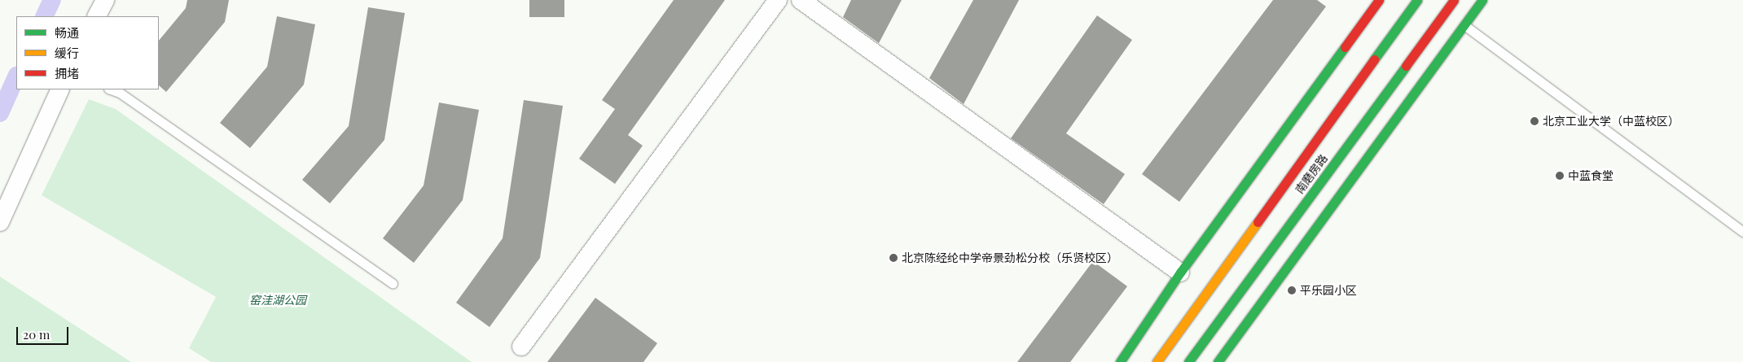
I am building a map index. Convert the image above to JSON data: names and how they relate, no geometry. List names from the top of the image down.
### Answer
{
  "streets": {
    "street": ["南磨房路"]
  },
  "parks": ["窑洼湖公园"],
  "places": [
    "北京工业大学（中蓝校区）",
    "中蓝食堂",
    "北京陈经纶中学帝景劲松分校（乐贤校区）",
    "平乐园小区"
  ],
  "legend": ["畅通", "缓行", "拥堵"],
  "scale_bar": "20 m"
}
